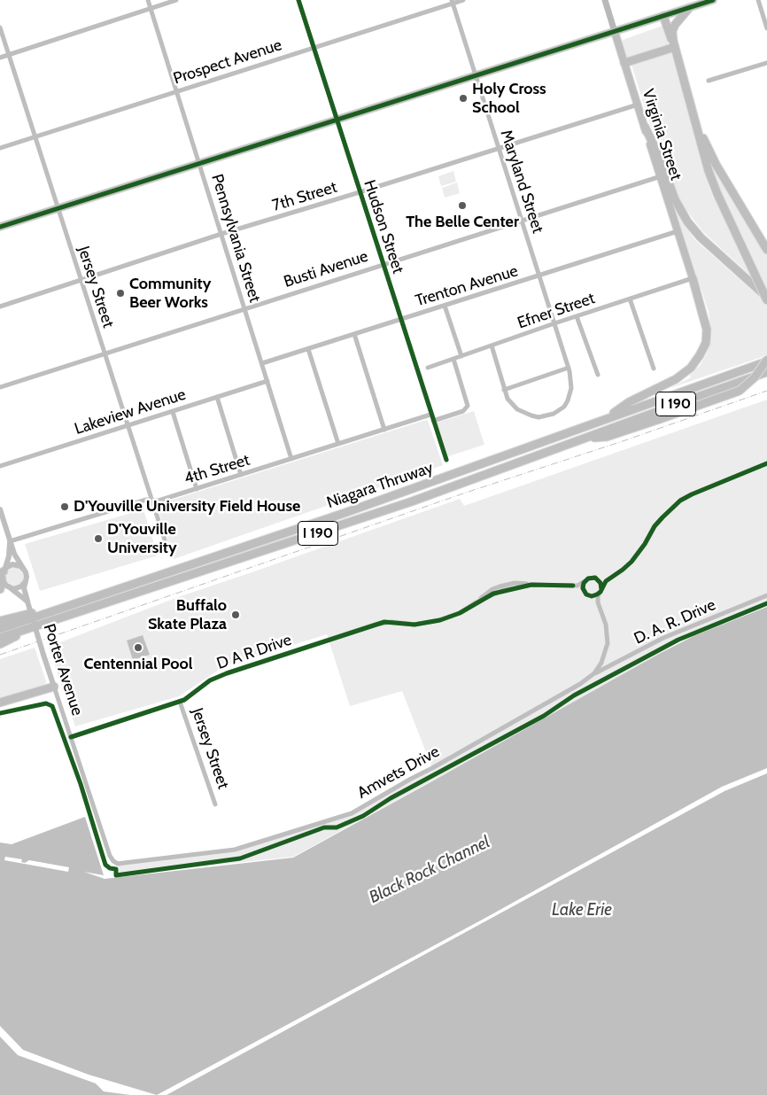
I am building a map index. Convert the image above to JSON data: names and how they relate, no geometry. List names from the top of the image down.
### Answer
{
  "streets": {
    "highway": ["I 190", "Niagara Thruway"],
    "main road": ["Virginia Street"],
    "street": [
      "Prospect Avenue",
      "Maryland Street",
      "7th Street",
      "Hudson Street",
      "Pennsylvania Street",
      "Busti Avenue",
      "Trenton Avenue",
      "Jersey Street",
      "Efner Street",
      "Lakeview Avenue",
      "4th Street",
      "D. A. R. Drive",
      "D A R Drive",
      "Porter Avenue",
      "Amvets Drive"
    ]
  },
  "crossings": [
    ["Prospect Avenue", "Maryland Street"],
    ["Prospect Avenue", "Hudson Street"],
    ["Prospect Avenue", "Pennsylvania Street"],
    ["Prospect Avenue", "Jersey Street"],
    ["Virginia Street", "7th Street"],
    ["Virginia Street", "Busti Avenue"],
    ["Virginia Street", "Trenton Avenue"],
    ["Virginia Street", "Efner Street"],
    ["Maryland Street", "7th Street"],
    ["Maryland Street", "Busti Avenue"],
    ["Maryland Street", "Trenton Avenue"],
    ["Maryland Street", "Efner Street"],
    ["7th Street", "Hudson Street"],
    ["7th Street", "Pennsylvania Street"],
    ["7th Street", "Jersey Street"],
    ["Hudson Street", "Busti Avenue"],
    ["Hudson Street", "Trenton Avenue"],
    ["Hudson Street", "4th Street"],
    ["Pennsylvania Street", "Busti Avenue"],
    ["Pennsylvania Street", "Trenton Avenue"],
    ["Pennsylvania Street", "Lakeview Avenue"],
    ["Pennsylvania Street", "4th Street"],
    ["Busti Avenue", "Jersey Street"],
    ["Jersey Street", "Lakeview Avenue"],
    ["Jersey Street", "4th Street"],
    ["Jersey Street", "D A R Drive"],
    ["4th Street", "Porter Avenue"],
    ["D. A. R. Drive", "Amvets Drive"],
    ["D A R Drive", "Porter Avenue"],
    ["Porter Avenue", "Amvets Drive"]
  ],
  "water": ["Black Rock Channel", "Lake Erie"],
  "places": [
    "Holy Cross School",
    "The Belle Center",
    "Community Beer Works",
    "D'Youville University Field House",
    "D'Youville University",
    "Buffalo Skate Plaza",
    "Centennial Pool"
  ]
}
